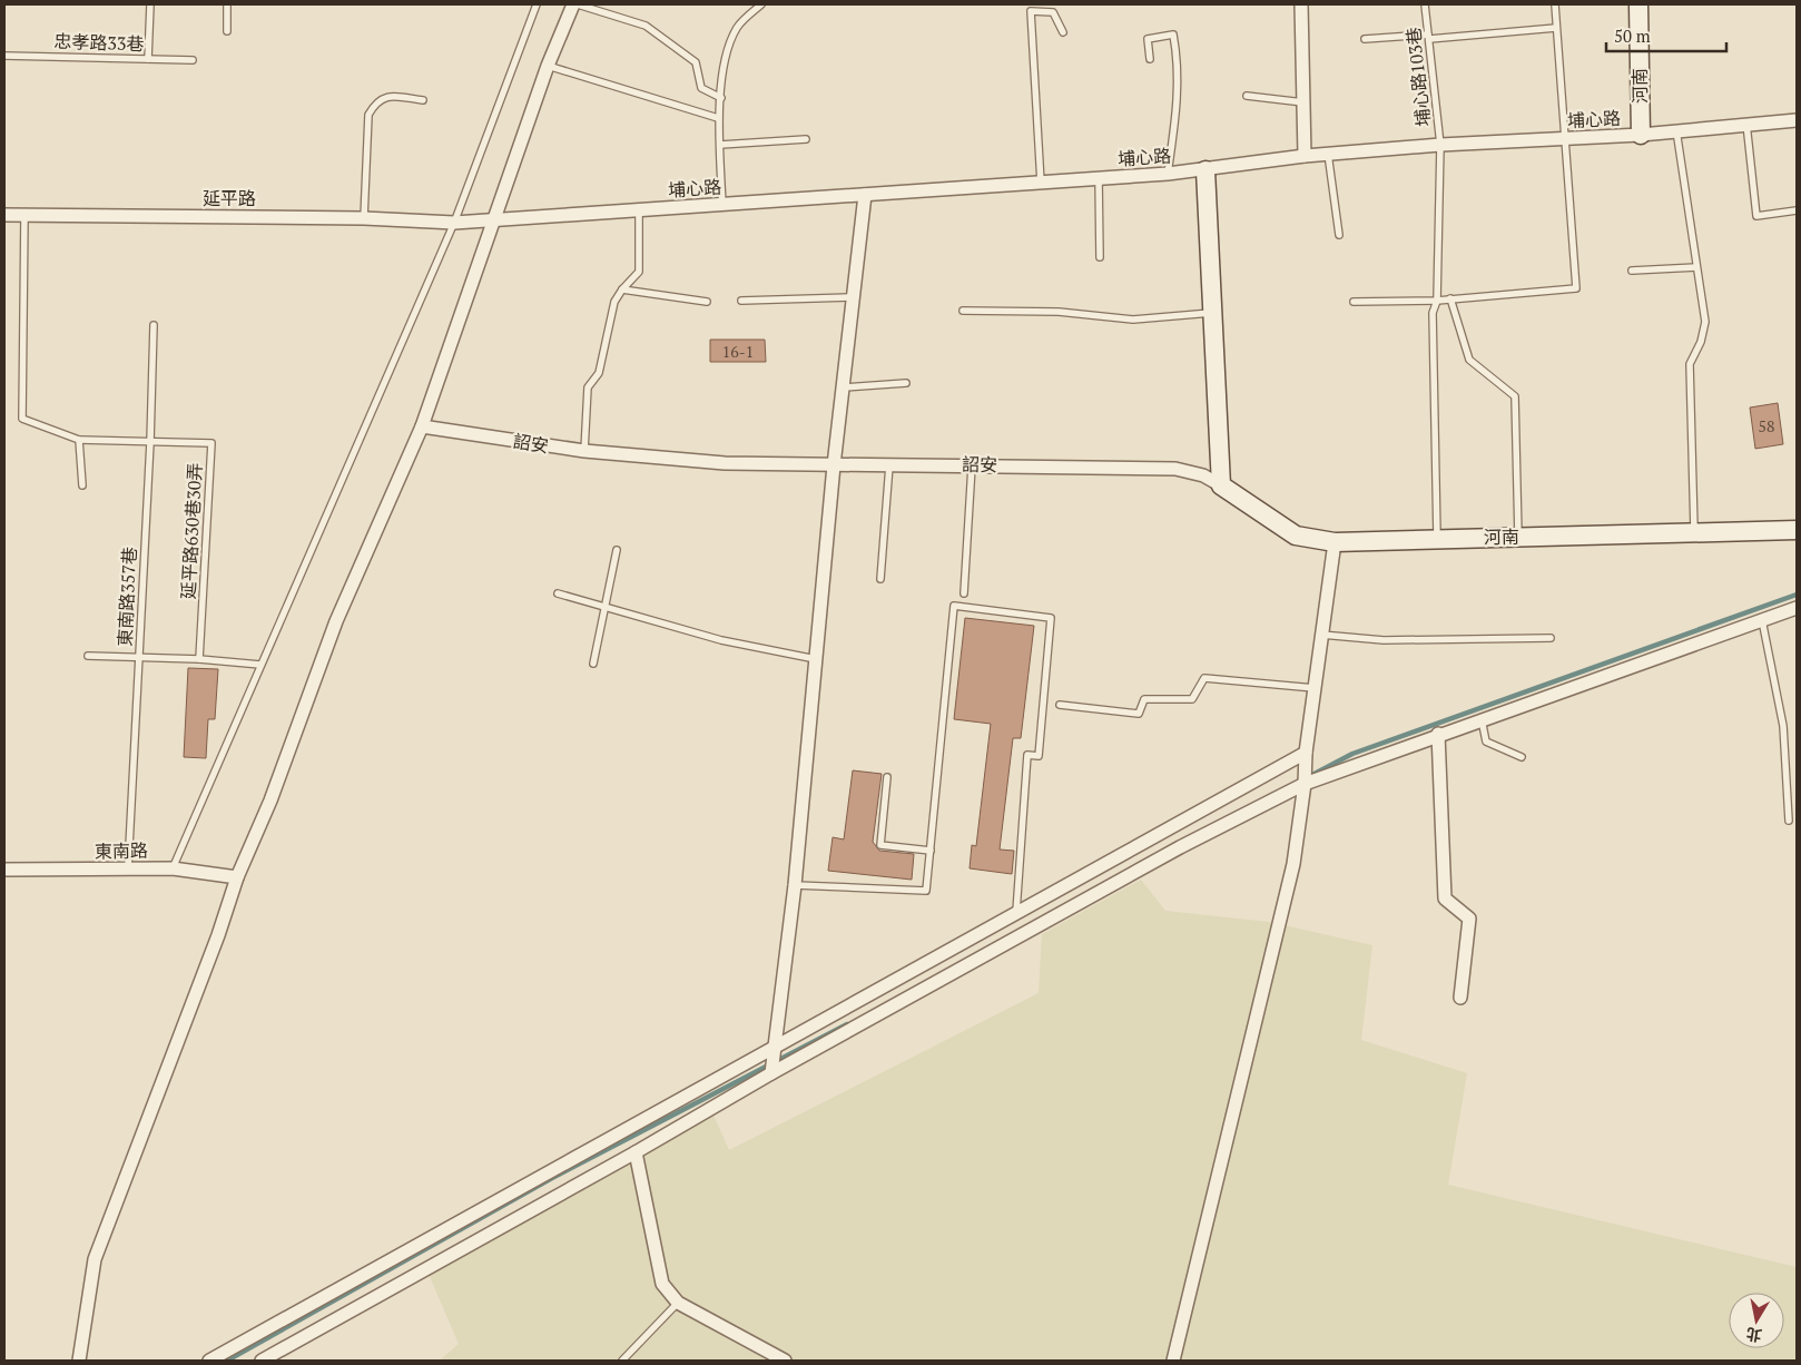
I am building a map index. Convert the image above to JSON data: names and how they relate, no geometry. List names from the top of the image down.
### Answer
{
  "streets": {
    "street": [
      "河南",
      "埔心路",
      "延平路",
      "詔安",
      "東南路"
    ],
    "lane": [
      "忠孝路33巷",
      "埔心路103巷",
      "延平路630巷30弄",
      "東南路357巷"
    ]
  },
  "crossings": [
    ["埔心路103巷", "河南"],
    ["埔心路103巷", "埔心路"],
    ["河南", "埔心路"],
    ["河南", "詔安"],
    ["埔心路", "延平路"],
    ["延平路630巷30弄", "東南路357巷"],
    ["東南路357巷", "東南路"]
  ],
  "house_numbers": ["16-1", "58"],
  "scale_bar": "50 m",
  "north": "bottom"
}
